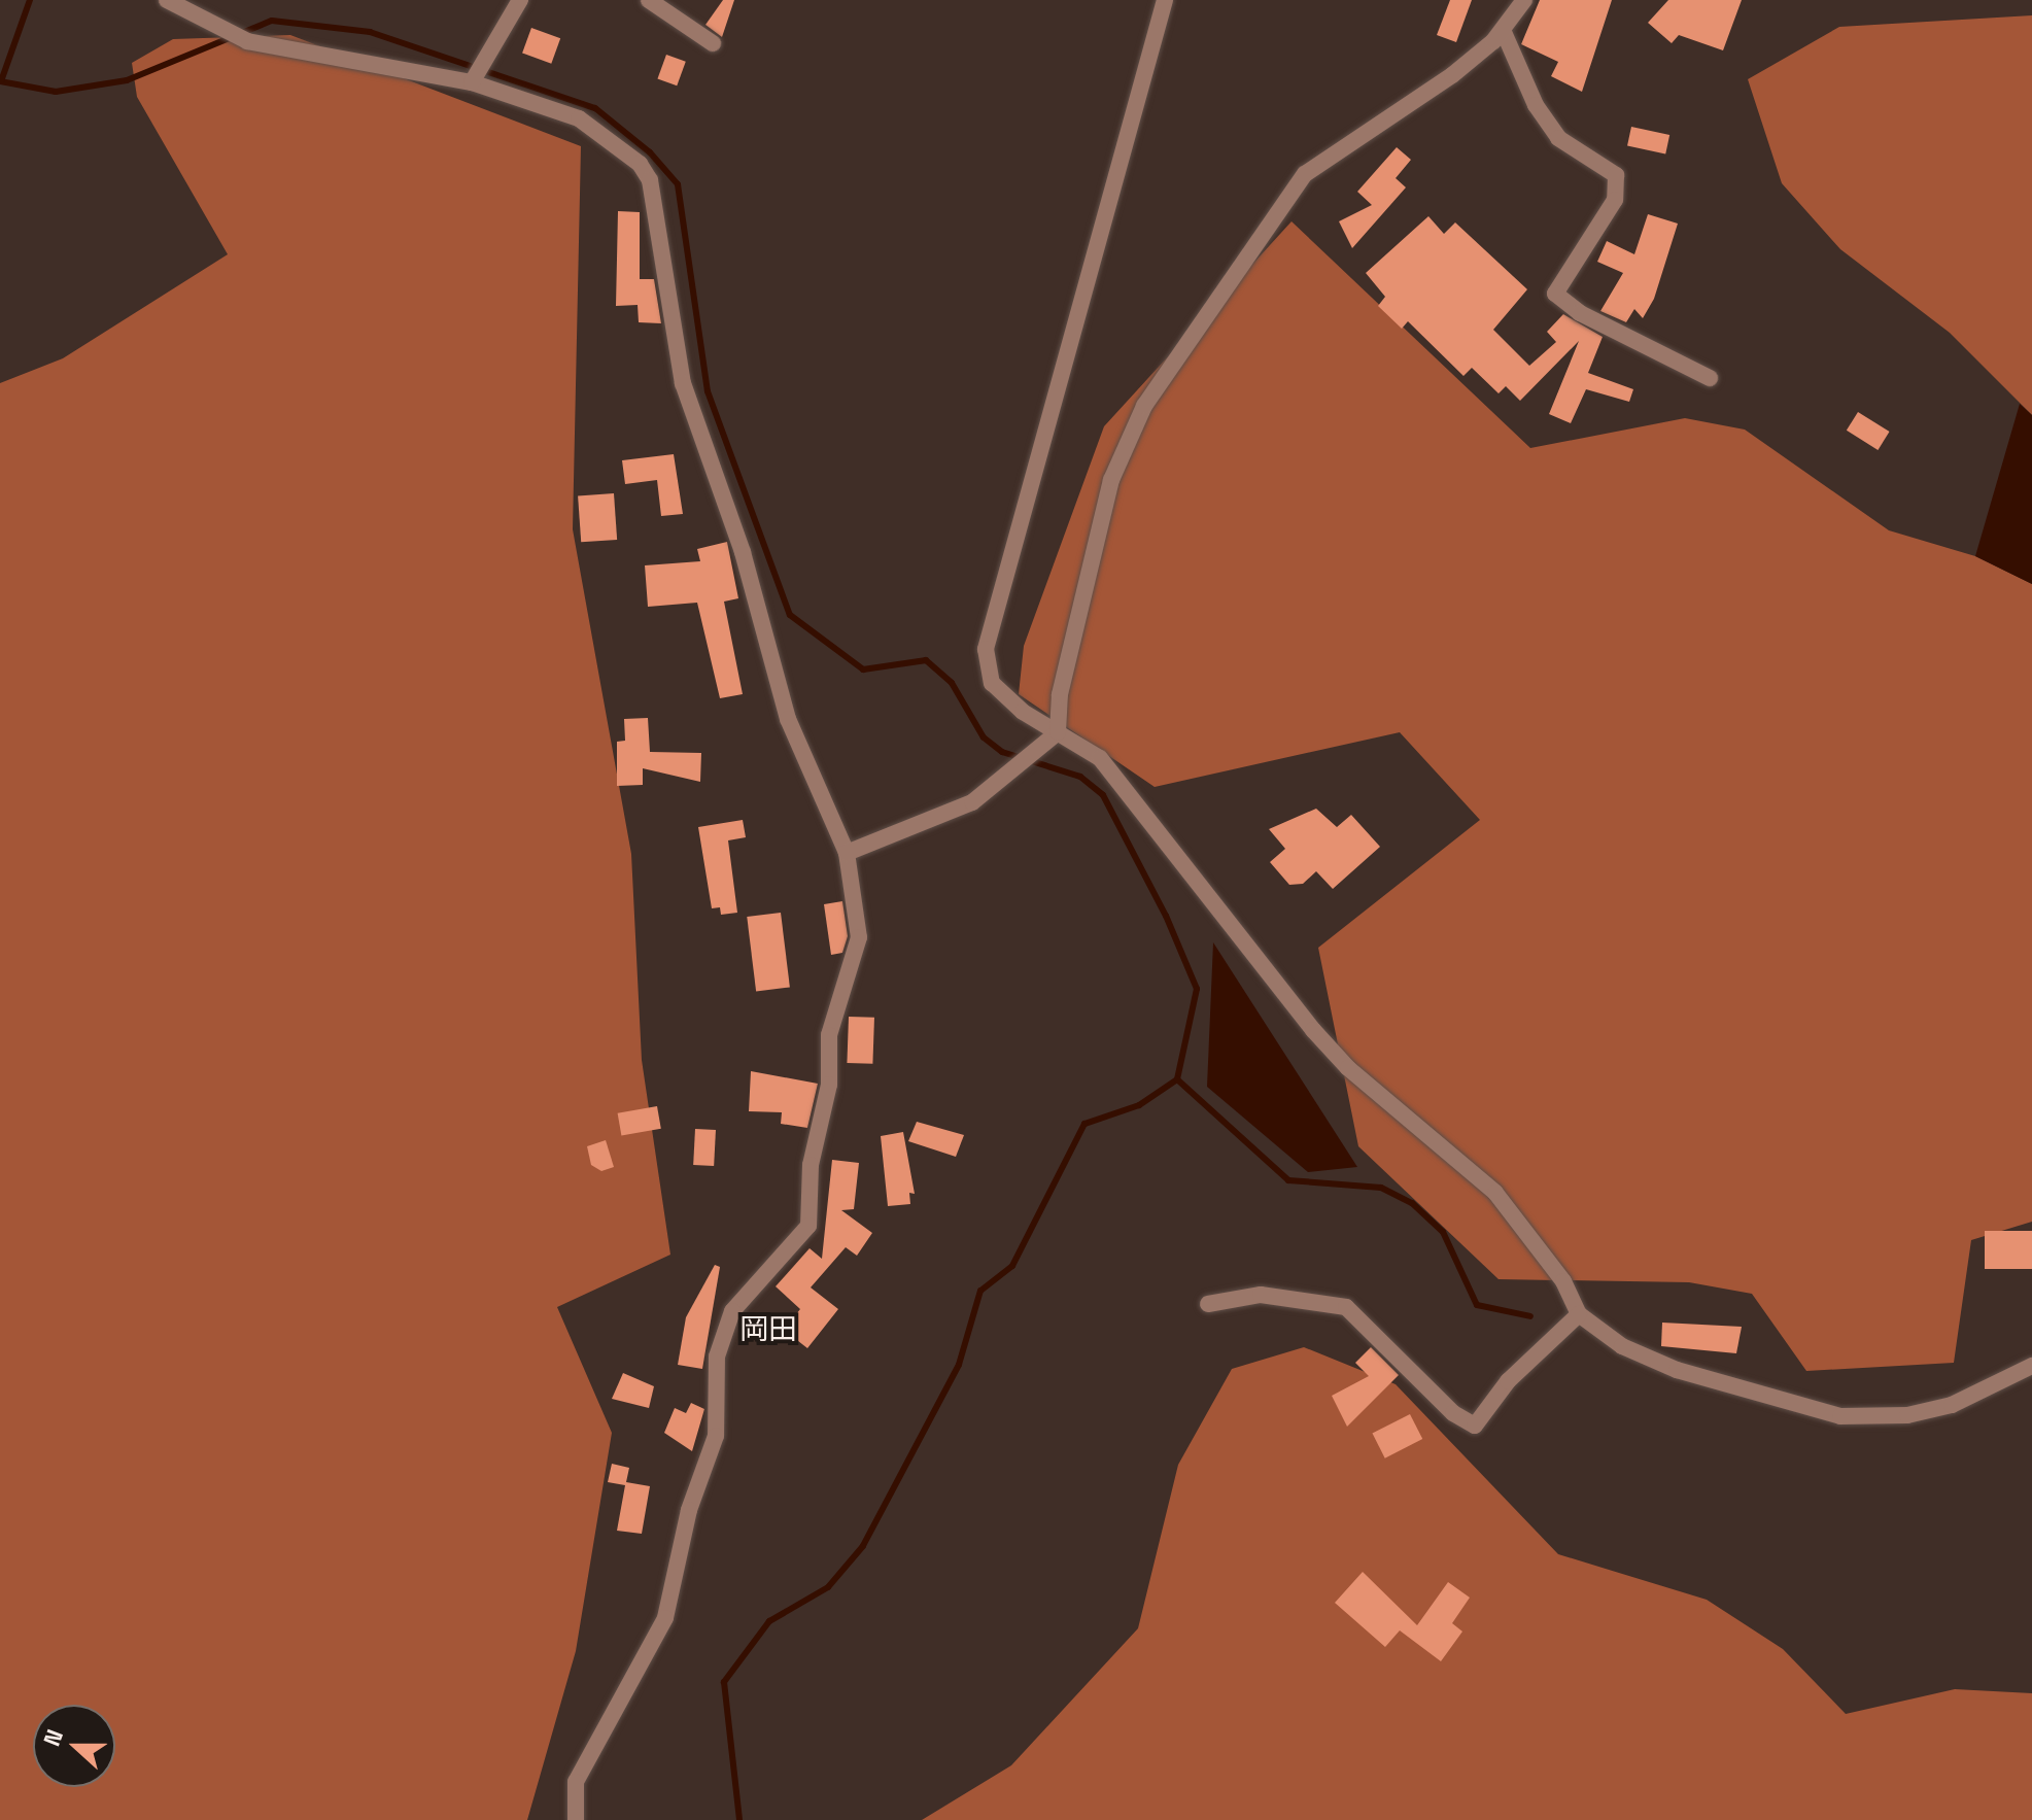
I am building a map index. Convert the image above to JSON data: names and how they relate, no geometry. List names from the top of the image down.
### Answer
{
  "districts": ["岡田"],
  "north": "left"
}
